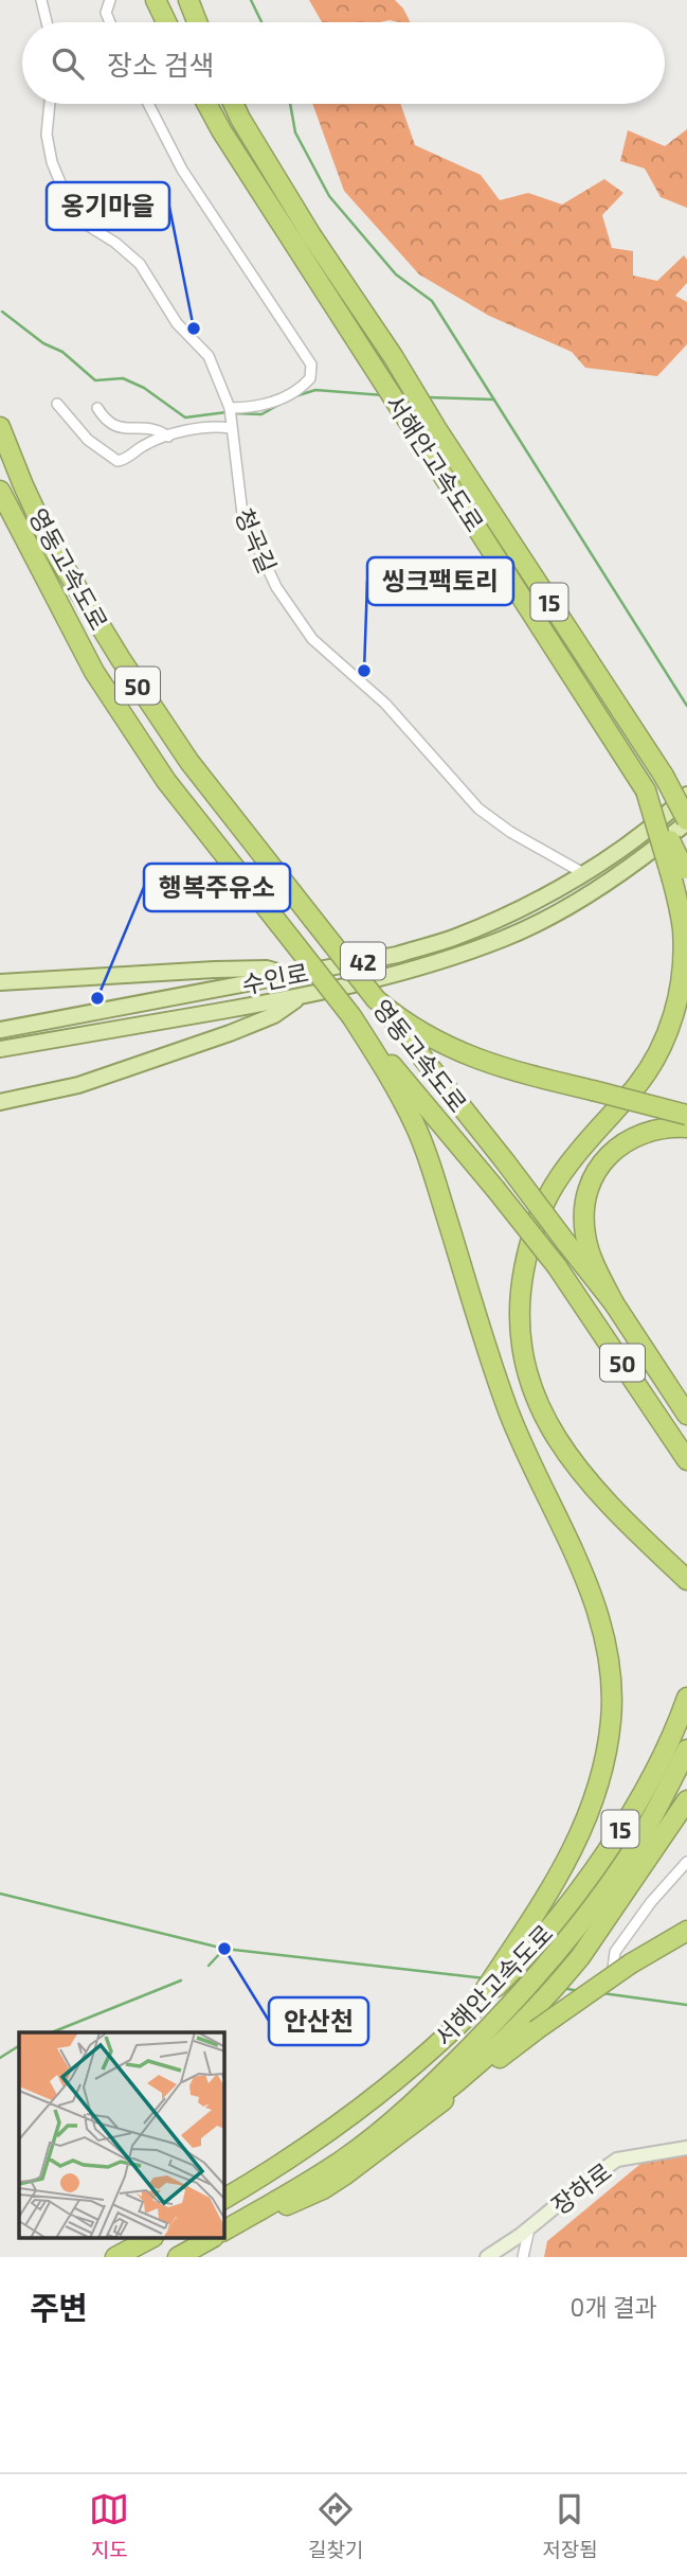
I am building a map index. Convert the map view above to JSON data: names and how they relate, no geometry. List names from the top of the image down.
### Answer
{
  "streets": {
    "highway": [
      "서해안고속도로",
      "영동고속도로",
      "15",
      "50"
    ],
    "main road": ["42", "수인로"],
    "street": ["청곡길", "장하로"]
  },
  "crossings": [
    ["서해안고속도로", "수인로"],
    ["청곡길", "수인로"]
  ],
  "places": [
    "옹기마을",
    "씽크팩토리",
    "행복주유소",
    "안산천"
  ],
  "page": {
    "search": "장소 검색",
    "heading": ["주변", "0개 결과"],
    "nav": ["지도", "길찾기", "저장됨"]
  }
}
